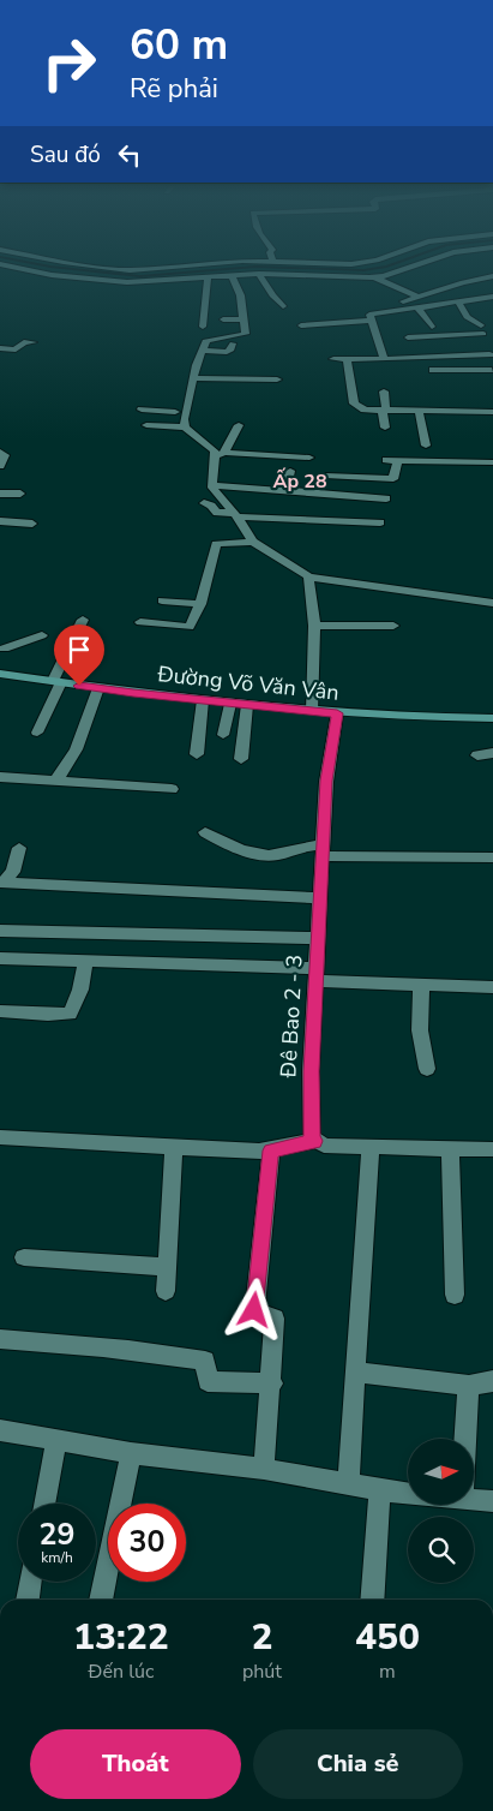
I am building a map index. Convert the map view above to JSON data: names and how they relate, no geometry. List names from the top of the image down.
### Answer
{
  "streets": {
    "street": ["Đường Võ Văn Vân", "Đê Bao 2 - 3"]
  },
  "crossings": [
    ["Đường Võ Văn Vân", "Đê Bao 2 - 3"]
  ],
  "districts": ["Ấp 28"],
  "north": "right",
  "page": {
    "turn": ["60 m", "Rẽ phải"],
    "then": "Sau đó",
    "speed": "29 km/h",
    "limit": "30",
    "eta": [
      "13:22",
      "Đến lúc",
      "2",
      "phút",
      "450",
      "m"
    ],
    "buttons": ["Thoát", "Chia sẻ"]
  }
}
